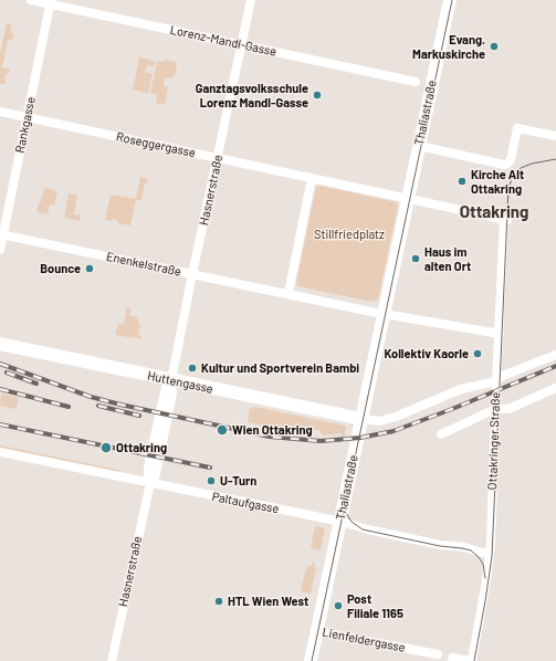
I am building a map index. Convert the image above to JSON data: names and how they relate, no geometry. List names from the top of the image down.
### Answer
{
  "streets": {
    "main road": ["Thaliastraße", "Huttengasse"],
    "street": [
      "Lorenz-Mandl-Gasse",
      "Rankgasse",
      "Roseggergasse",
      "Hasnerstraße",
      "Enenkelstraße",
      "Ottakringer Straße",
      "Paltaufgasse",
      "Lienfeldergasse"
    ]
  },
  "crossings": [
    ["Lorenz-Mandl-Gasse", "Rankgasse"],
    ["Lorenz-Mandl-Gasse", "Hasnerstraße"],
    ["Thaliastraße", "Huttengasse"],
    ["Thaliastraße", "Ottakringer Straße"],
    ["Thaliastraße", "Paltaufgasse"],
    ["Thaliastraße", "Lienfeldergasse"],
    ["Rankgasse", "Roseggergasse"],
    ["Rankgasse", "Enenkelstraße"],
    ["Roseggergasse", "Hasnerstraße"],
    ["Hasnerstraße", "Enenkelstraße"],
    ["Hasnerstraße", "Huttengasse"],
    ["Hasnerstraße", "Paltaufgasse"],
    ["Ottakringer Straße", "Paltaufgasse"]
  ],
  "districts": ["Ottakring"],
  "parks": ["Stillfriedplatz"],
  "places": [
    "Evang. Markuskirche",
    "Ganztagsvolksschule Lorenz Mandl-Gasse",
    "Kirche Alt Ottakring",
    "Haus im alten Ort",
    "Bounce",
    "Kollektiv Kaorle",
    "Kultur und Sportverein Bambi",
    "Wien Ottakring",
    "Ottakring",
    "U-Turn",
    "HTL Wien West",
    "Post Filiale 1165"
  ]
}
